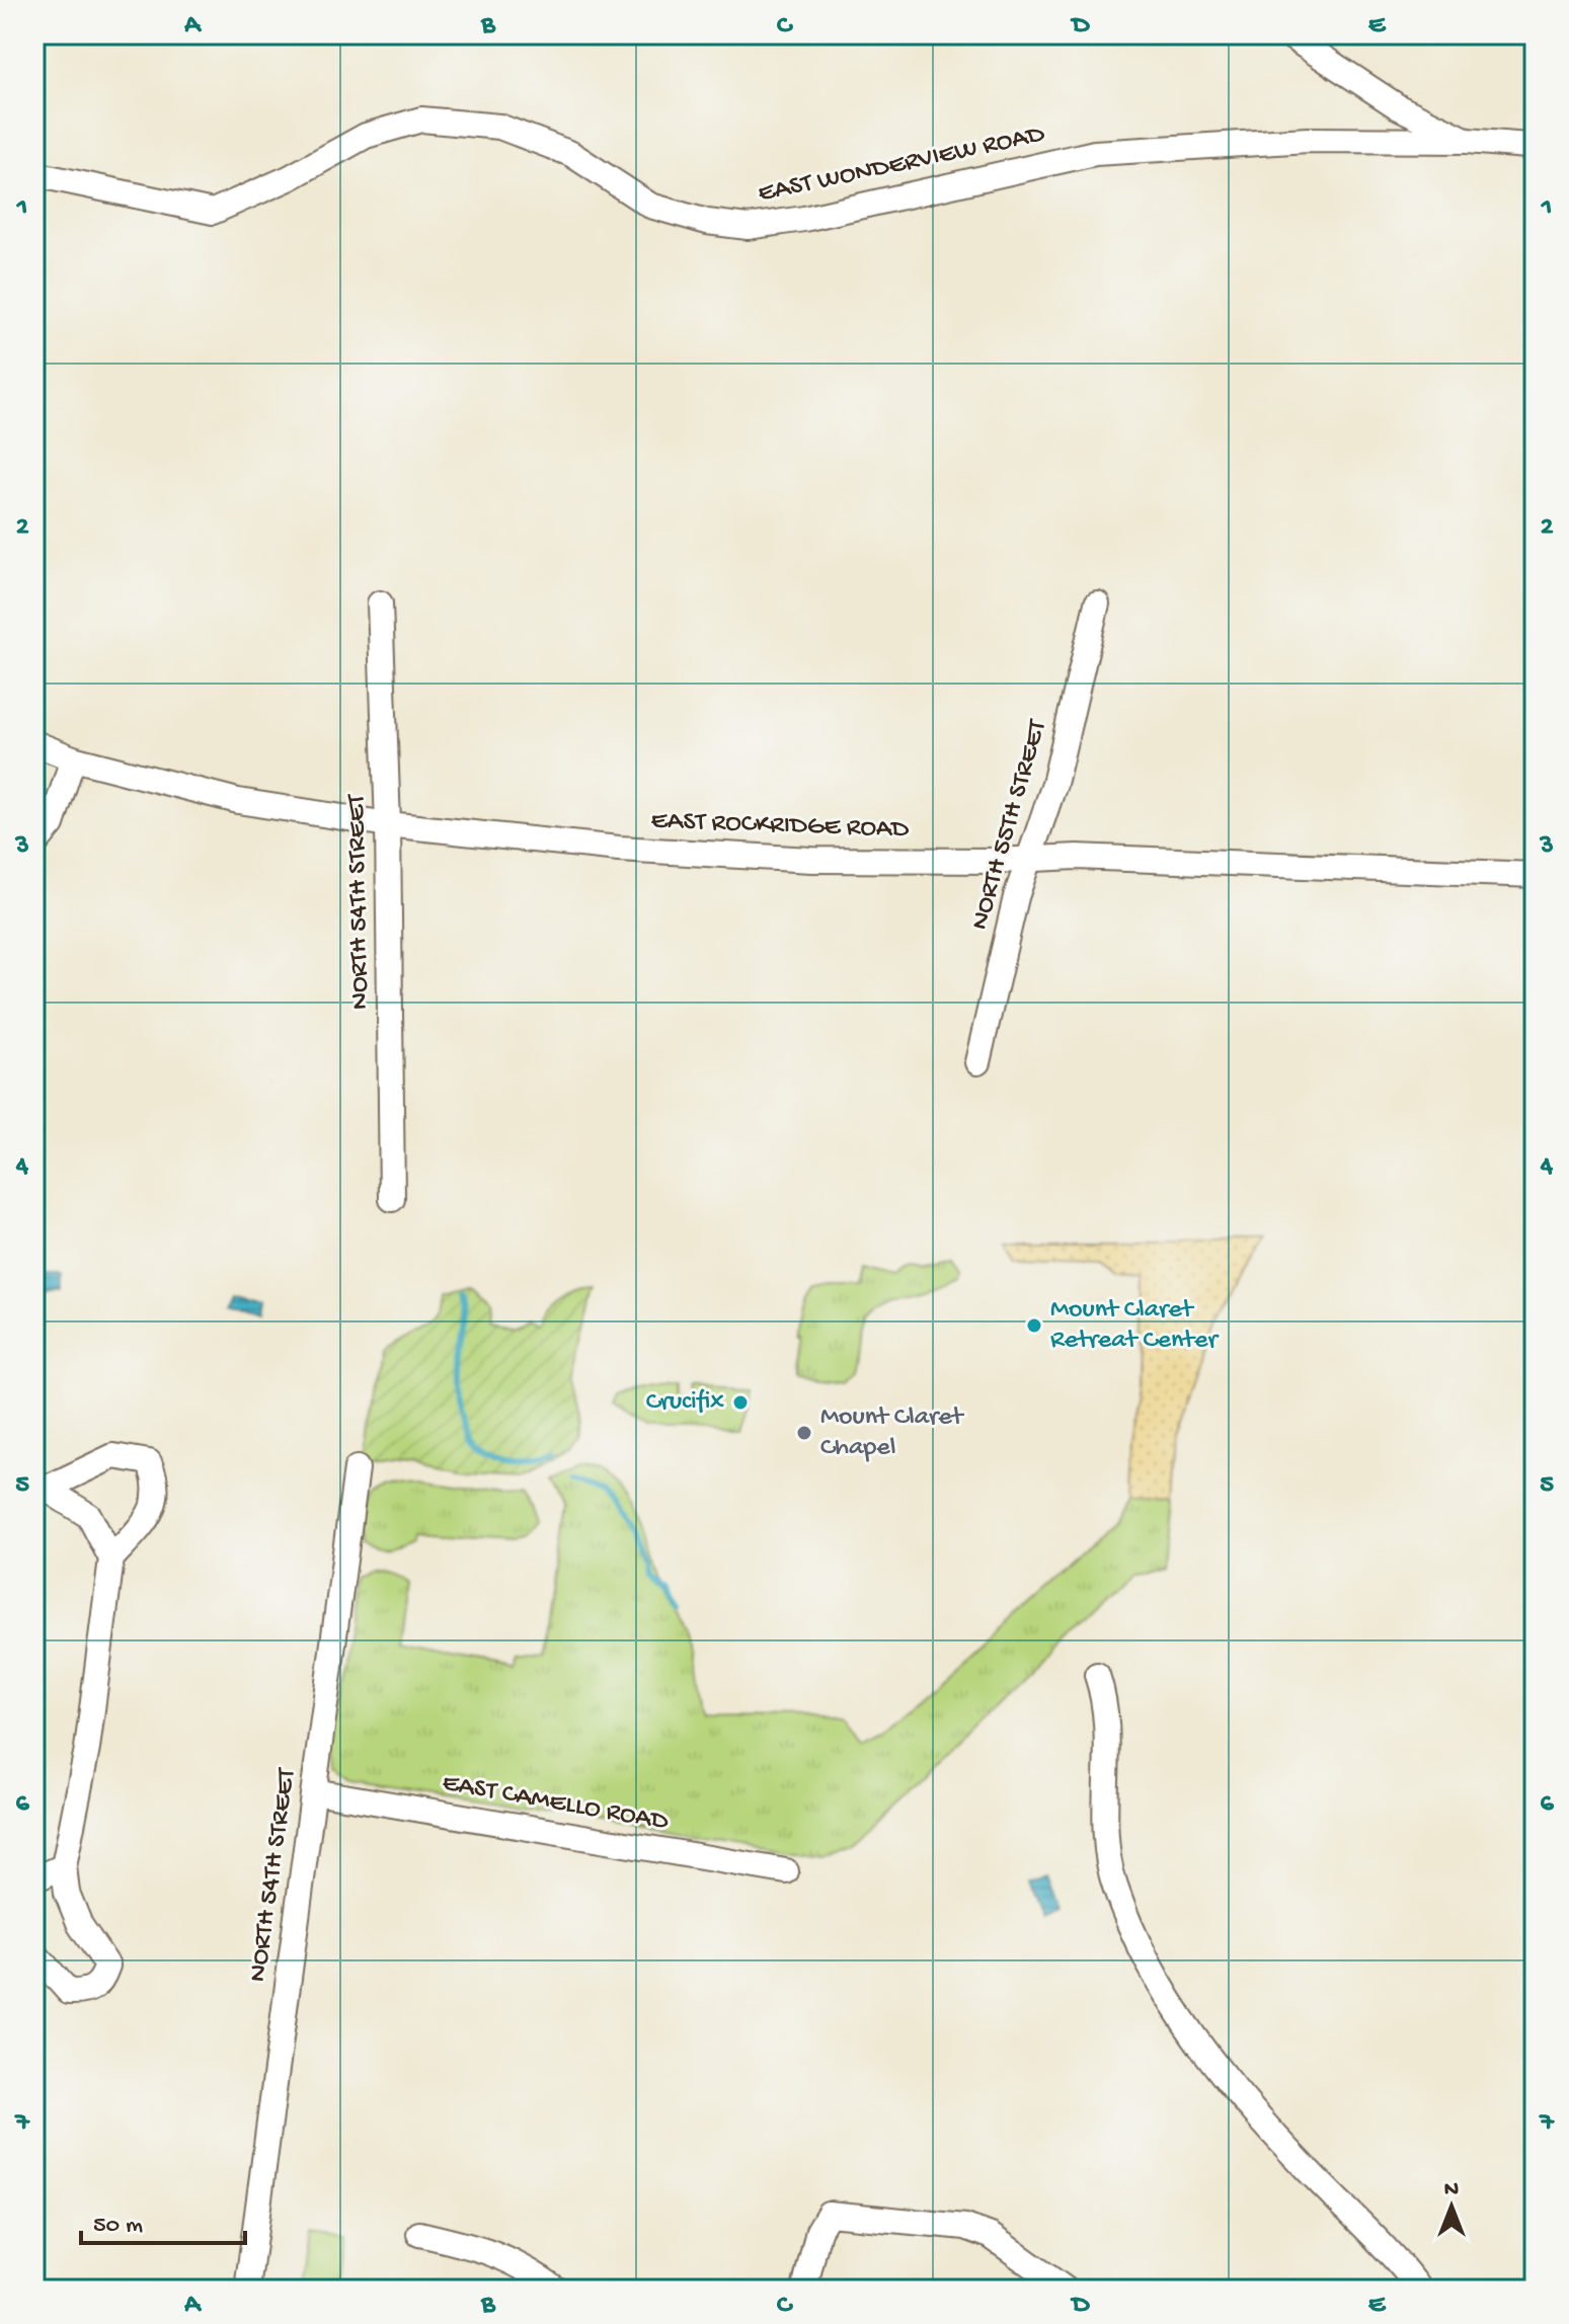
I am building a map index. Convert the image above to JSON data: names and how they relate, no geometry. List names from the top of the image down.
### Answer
{
  "streets": {
    "street": [
      "EAST WONDERVIEW ROAD",
      "NORTH 55TH STREET",
      "EAST ROCKRIDGE ROAD",
      "NORTH 54TH STREET",
      "EAST CAMELLO ROAD"
    ]
  },
  "crossings": [
    ["NORTH 55TH STREET", "EAST ROCKRIDGE ROAD"],
    ["EAST ROCKRIDGE ROAD", "NORTH 54TH STREET"],
    ["NORTH 54TH STREET", "EAST CAMELLO ROAD"]
  ],
  "places": ["Mount Claret Retreat Center", "Crucifix", "Mount Claret Chapel"],
  "scale_bar": "50 m",
  "north": "top",
  "grid": {
    "columns": [
      "A",
      "B",
      "C",
      "D",
      "E"
    ],
    "rows": [
      "1",
      "2",
      "3",
      "4",
      "5",
      "6",
      "7"
    ]
  }
}
